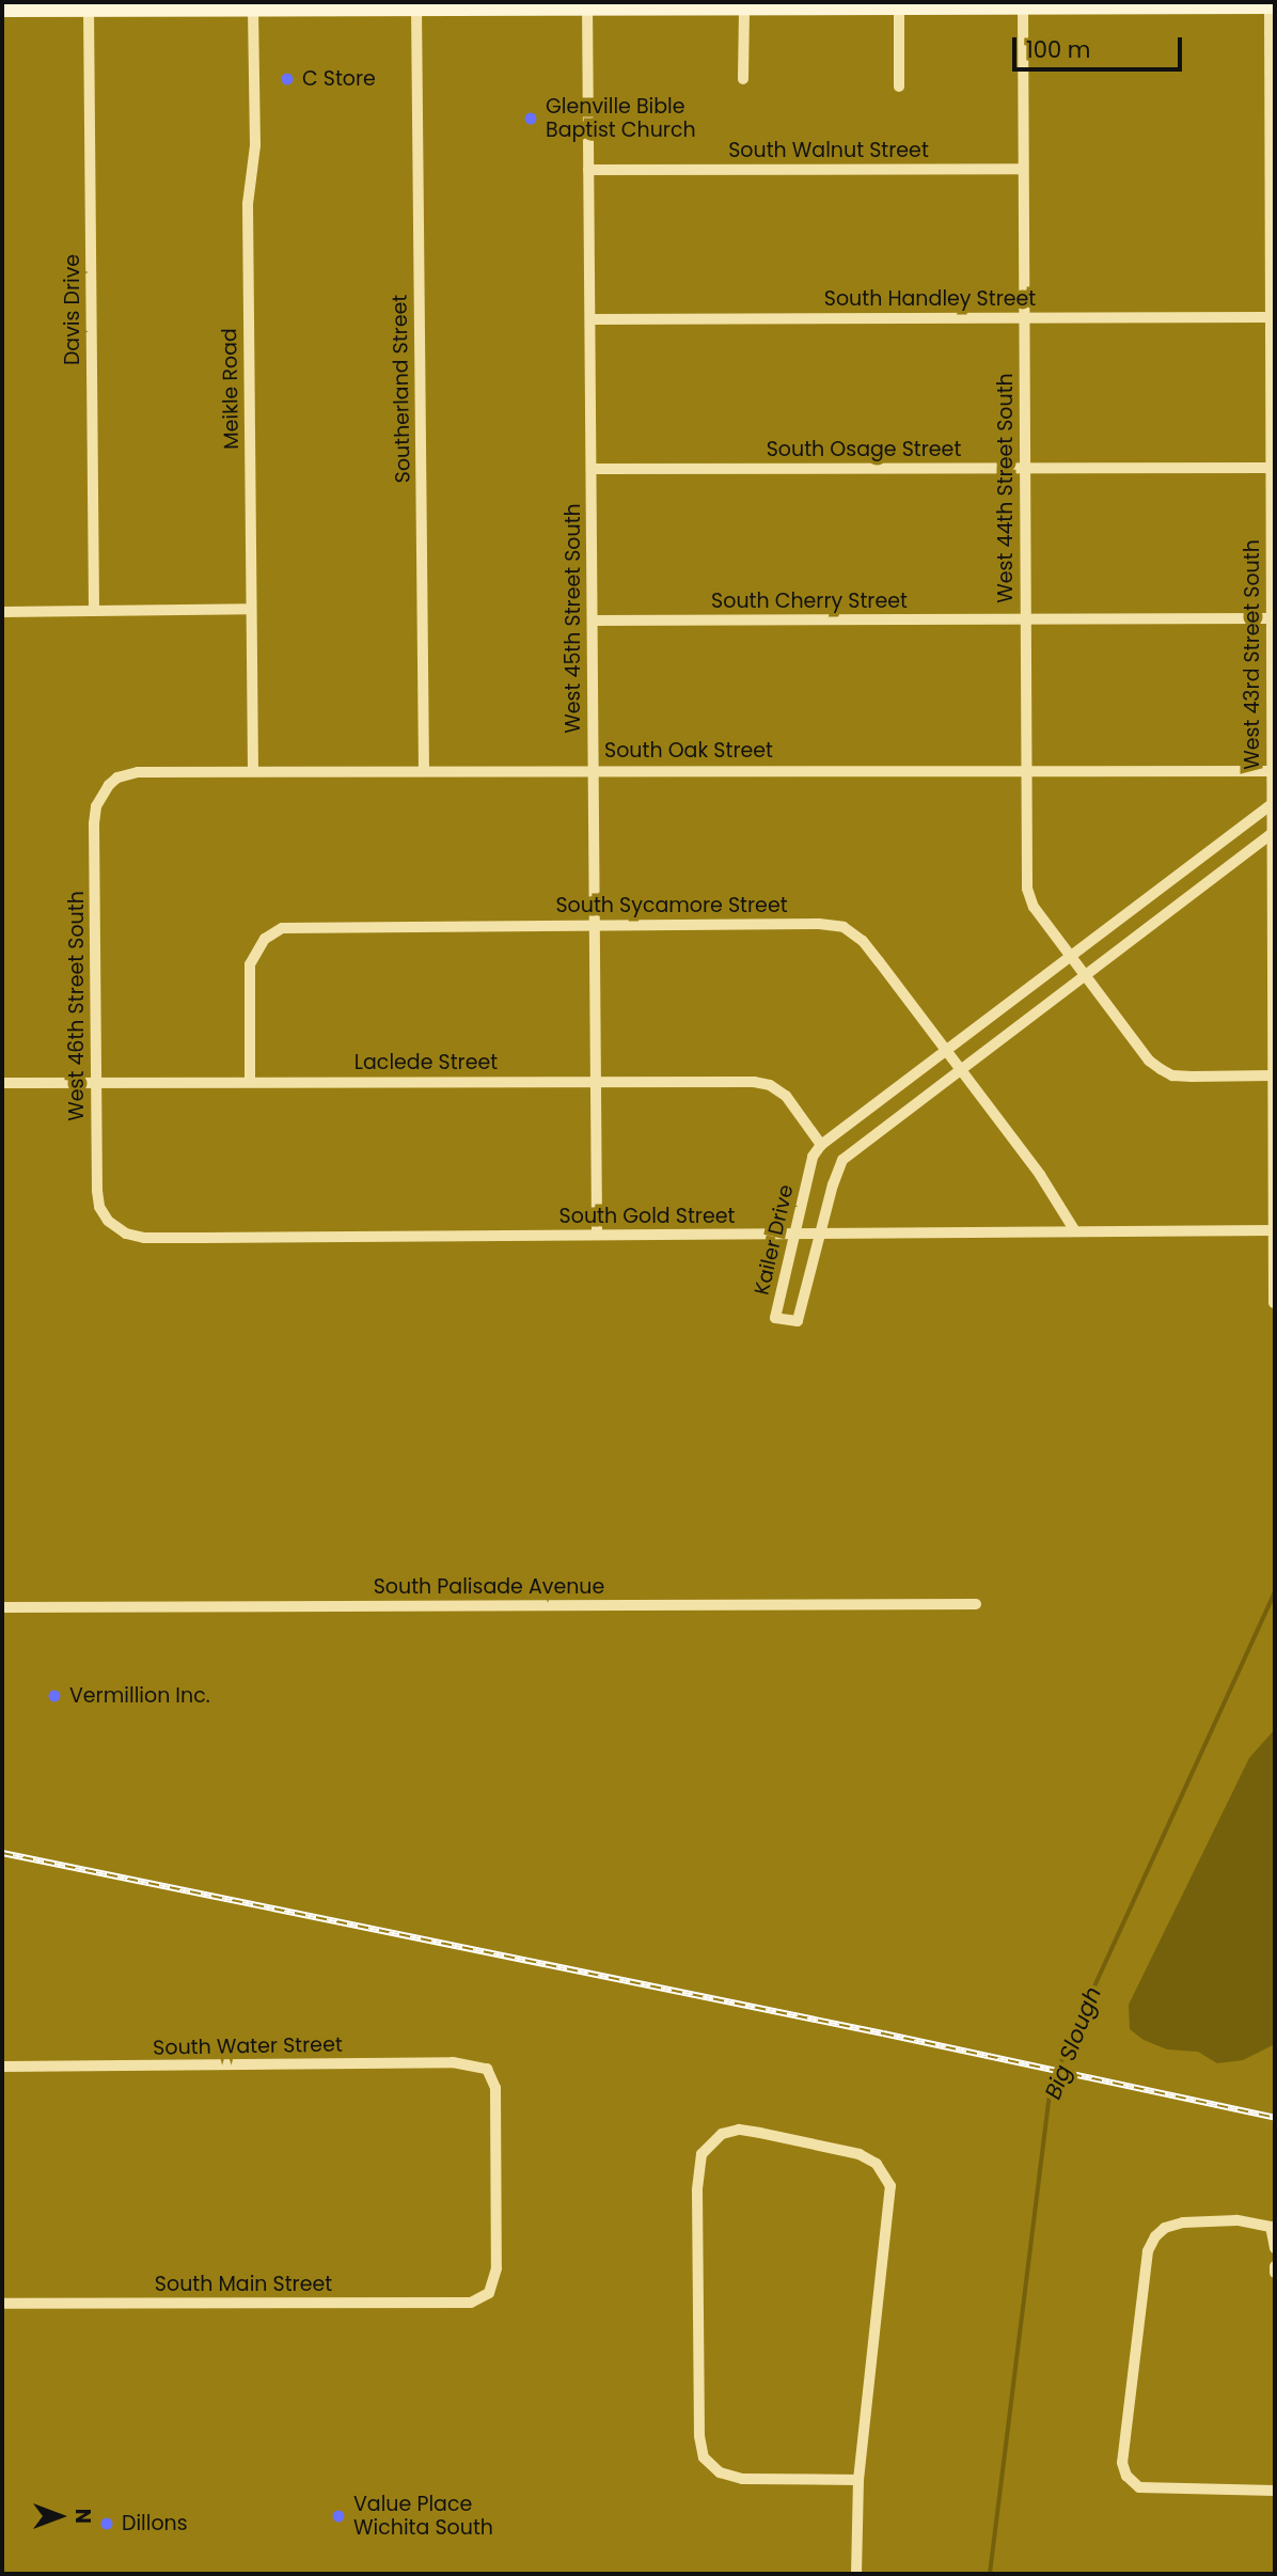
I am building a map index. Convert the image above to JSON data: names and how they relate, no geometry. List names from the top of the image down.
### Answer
{
  "streets": {
    "street": [
      "South Walnut Street",
      "South Handley Street",
      "Davis Drive",
      "Meikle Road",
      "Southerland Street",
      "South Osage Street",
      "West 44th Street South",
      "South Cherry Street",
      "West 45th Street South",
      "West 43rd Street South",
      "South Oak Street",
      "South Sycamore Street",
      "West 46th Street South",
      "Laclede Street",
      "South Gold Street",
      "Kailer Drive",
      "South Palisade Avenue",
      "South Water Street",
      "South Main Street"
    ]
  },
  "crossings": [
    ["South Walnut Street", "West 44th Street South"],
    ["South Walnut Street", "West 45th Street South"],
    ["South Handley Street", "West 44th Street South"],
    ["South Handley Street", "West 45th Street South"],
    ["South Handley Street", "West 43rd Street South"],
    ["Meikle Road", "South Oak Street"],
    ["Southerland Street", "South Oak Street"],
    ["South Osage Street", "West 44th Street South"],
    ["South Osage Street", "West 45th Street South"],
    ["South Osage Street", "West 43rd Street South"],
    ["West 44th Street South", "South Cherry Street"],
    ["West 44th Street South", "South Oak Street"],
    ["South Cherry Street", "West 45th Street South"],
    ["South Cherry Street", "West 43rd Street South"],
    ["West 45th Street South", "South Oak Street"],
    ["West 45th Street South", "South Sycamore Street"],
    ["West 45th Street South", "Laclede Street"],
    ["West 45th Street South", "South Gold Street"],
    ["West 43rd Street South", "South Oak Street"],
    ["West 43rd Street South", "South Gold Street"],
    ["West 43rd Street South", "Kailer Drive"],
    ["South Oak Street", "West 46th Street South"],
    ["South Sycamore Street", "Laclede Street"],
    ["South Sycamore Street", "South Gold Street"],
    ["South Sycamore Street", "Kailer Drive"],
    ["West 46th Street South", "Laclede Street"],
    ["West 46th Street South", "South Gold Street"],
    ["Laclede Street", "Kailer Drive"],
    ["South Gold Street", "Kailer Drive"],
    ["South Water Street", "South Main Street"]
  ],
  "water": ["Big Slough"],
  "places": [
    "C Store",
    "Glenville Bible Baptist Church",
    "Vermillion Inc.",
    "Value Place Wichita South",
    "Dillons"
  ],
  "scale_bar": "100 m",
  "north": "right"
}
